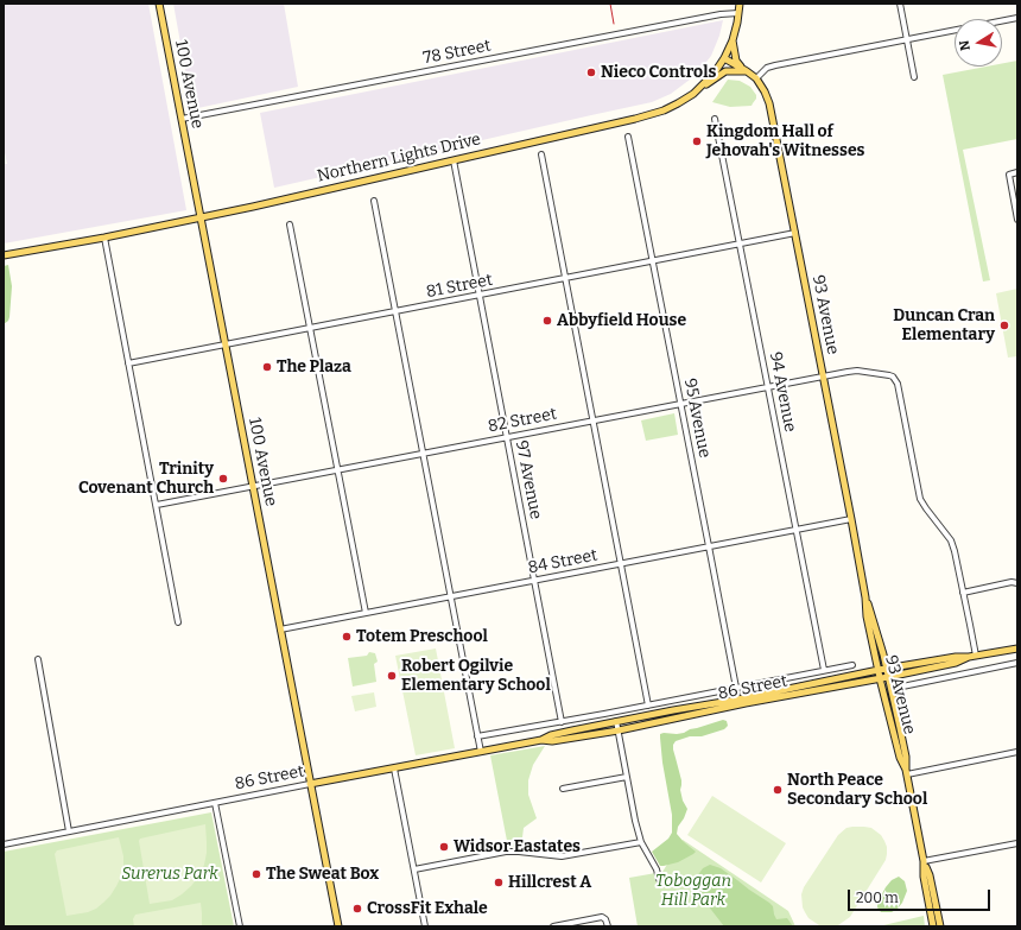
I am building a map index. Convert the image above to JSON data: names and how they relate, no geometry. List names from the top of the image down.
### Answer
{
  "streets": {
    "main road": [
      "100 Avenue",
      "Northern Lights Drive",
      "93 Avenue",
      "86 Street"
    ],
    "street": [
      "78 Street",
      "81 Street",
      "94 Avenue",
      "95 Avenue",
      "82 Street",
      "97 Avenue",
      "84 Street"
    ]
  },
  "crossings": [
    ["78 Street", "100 Avenue"],
    ["78 Street", "Northern Lights Drive"],
    ["100 Avenue", "Northern Lights Drive"],
    ["100 Avenue", "81 Street"],
    ["100 Avenue", "82 Street"],
    ["100 Avenue", "84 Street"],
    ["100 Avenue", "86 Street"],
    ["Northern Lights Drive", "93 Avenue"],
    ["Northern Lights Drive", "97 Avenue"],
    ["81 Street", "93 Avenue"],
    ["81 Street", "94 Avenue"],
    ["81 Street", "95 Avenue"],
    ["81 Street", "97 Avenue"],
    ["93 Avenue", "82 Street"],
    ["93 Avenue", "84 Street"],
    ["93 Avenue", "86 Street"],
    ["94 Avenue", "82 Street"],
    ["94 Avenue", "84 Street"],
    ["94 Avenue", "86 Street"],
    ["95 Avenue", "82 Street"],
    ["95 Avenue", "84 Street"],
    ["95 Avenue", "86 Street"],
    ["82 Street", "97 Avenue"],
    ["97 Avenue", "84 Street"],
    ["97 Avenue", "86 Street"]
  ],
  "parks": ["Surerus Park", "Toboggan Hill Park"],
  "places": [
    "Nieco Controls",
    "Kingdom Hall of Jehovah's Witnesses",
    "Abbyfield House",
    "Duncan Cran Elementary",
    "The Plaza",
    "Trinity Covenant Church",
    "Totem Preschool",
    "Robert Ogilvie Elementary School",
    "North Peace Secondary School",
    "Widsor Eastates",
    "The Sweat Box",
    "Hillcrest A",
    "CrossFit Exhale"
  ],
  "scale_bar": "200 m",
  "north": "left"
}
